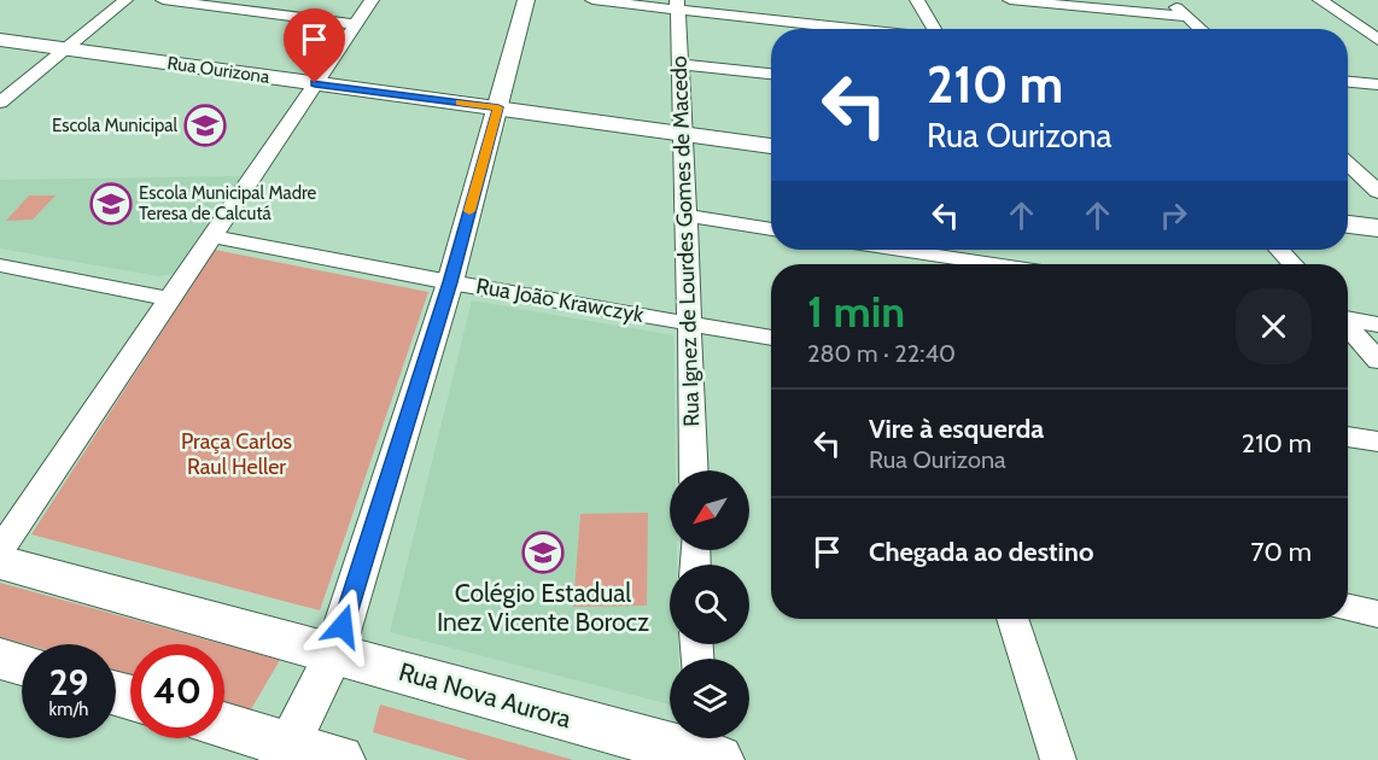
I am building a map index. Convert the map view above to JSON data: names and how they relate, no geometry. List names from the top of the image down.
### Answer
{
  "streets": {
    "main road": ["Rua Ourizona", "Rua Nova Aurora"],
    "street": ["Rua Ignez de Lourdes Gomes de Macedo", "Rua João Krawczyk"]
  },
  "crossings": [
    ["Rua Ourizona", "Rua Ignez de Lourdes Gomes de Macedo"],
    ["Rua Ignez de Lourdes Gomes de Macedo", "Rua João Krawczyk"]
  ],
  "parks": ["Praça Carlos Raul Heller"],
  "places": {
    "school or university": ["Escola Municipal", "Escola Municipal Madre Teresa de Calcutá", "Colégio Estadual Inez Vicente Borocz"]
  },
  "north": "bottom left",
  "page": {
    "turn": ["210 m", "Rua Ourizona"],
    "heading": ["1 min", "280 m · 22:40"],
    "list": [
      {
        "name": "Vire à esquerda",
        "note": "Rua Ourizona",
        "value": "210 m"
      },
      {
        "name": "Chegada ao destino",
        "value": "70 m"
      }
    ],
    "speed": "29 km/h",
    "limit": "40"
  }
}
